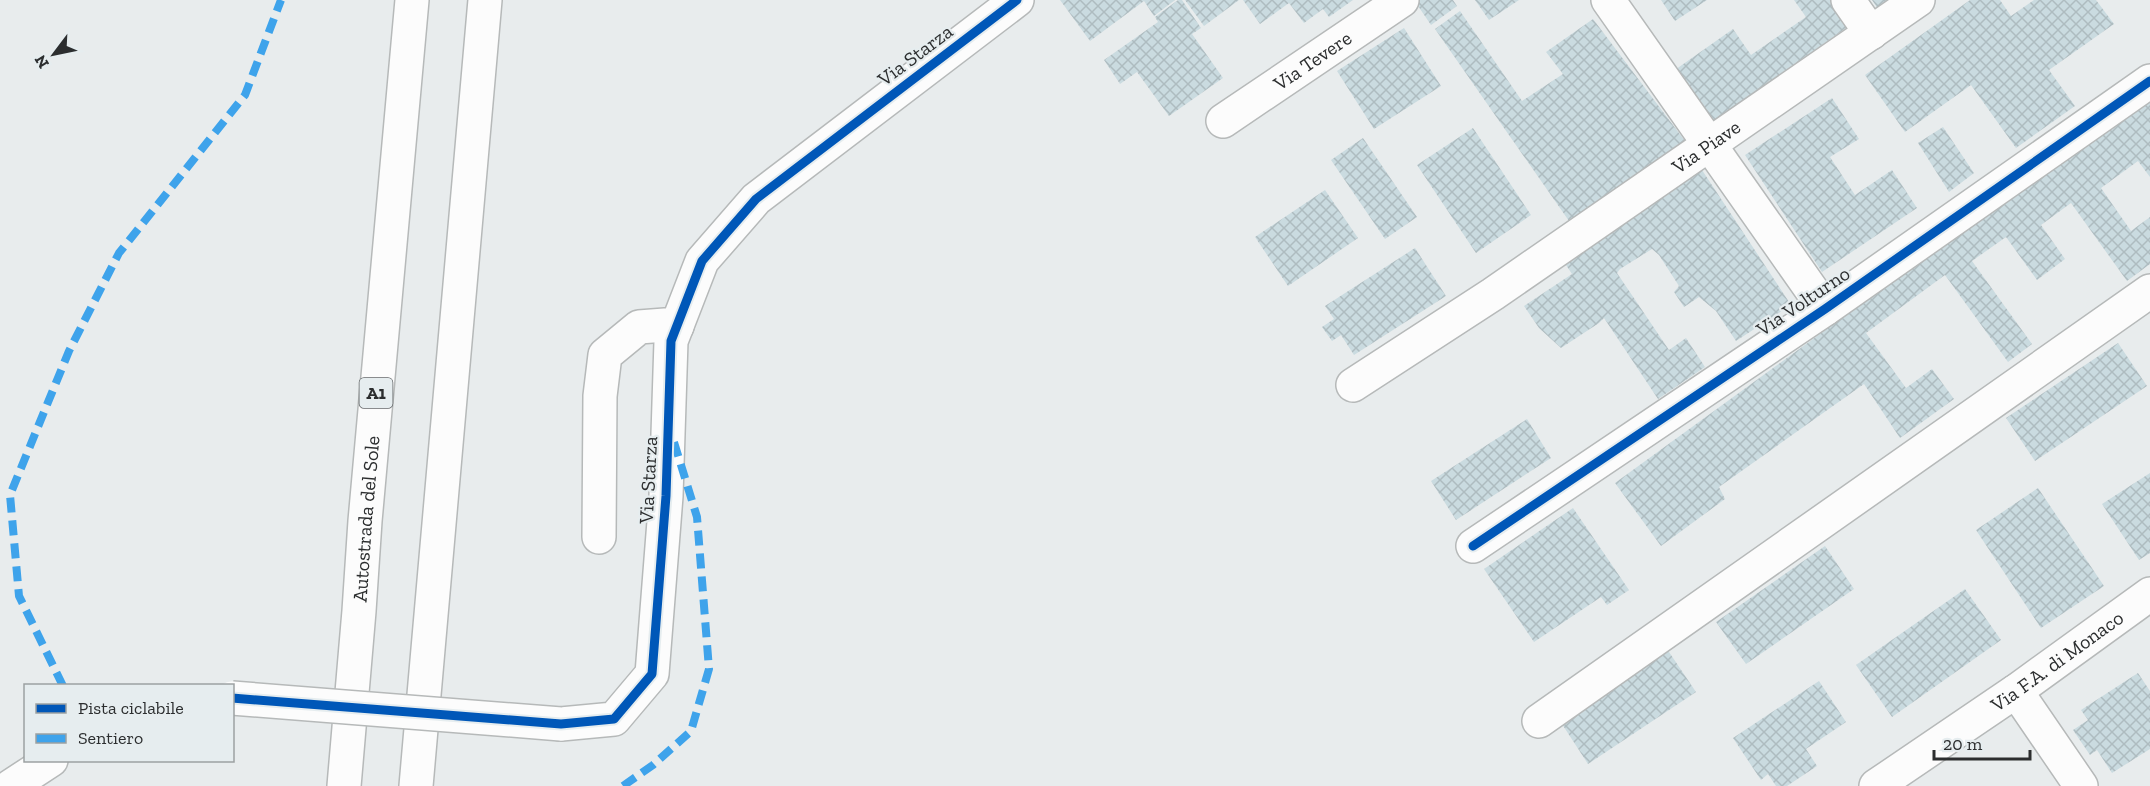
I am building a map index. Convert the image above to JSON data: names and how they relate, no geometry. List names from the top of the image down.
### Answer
{
  "streets": {
    "main road": [
      "Via Starza",
      "Via Tevere",
      "Via Piave",
      "Via Volturno",
      "A1",
      "Autostrada del Sole",
      "Via F.A. di Monaco"
    ]
  },
  "legend": ["Pista ciclabile", "Sentiero"],
  "scale_bar": "20 m",
  "north": "bottom left"
}
